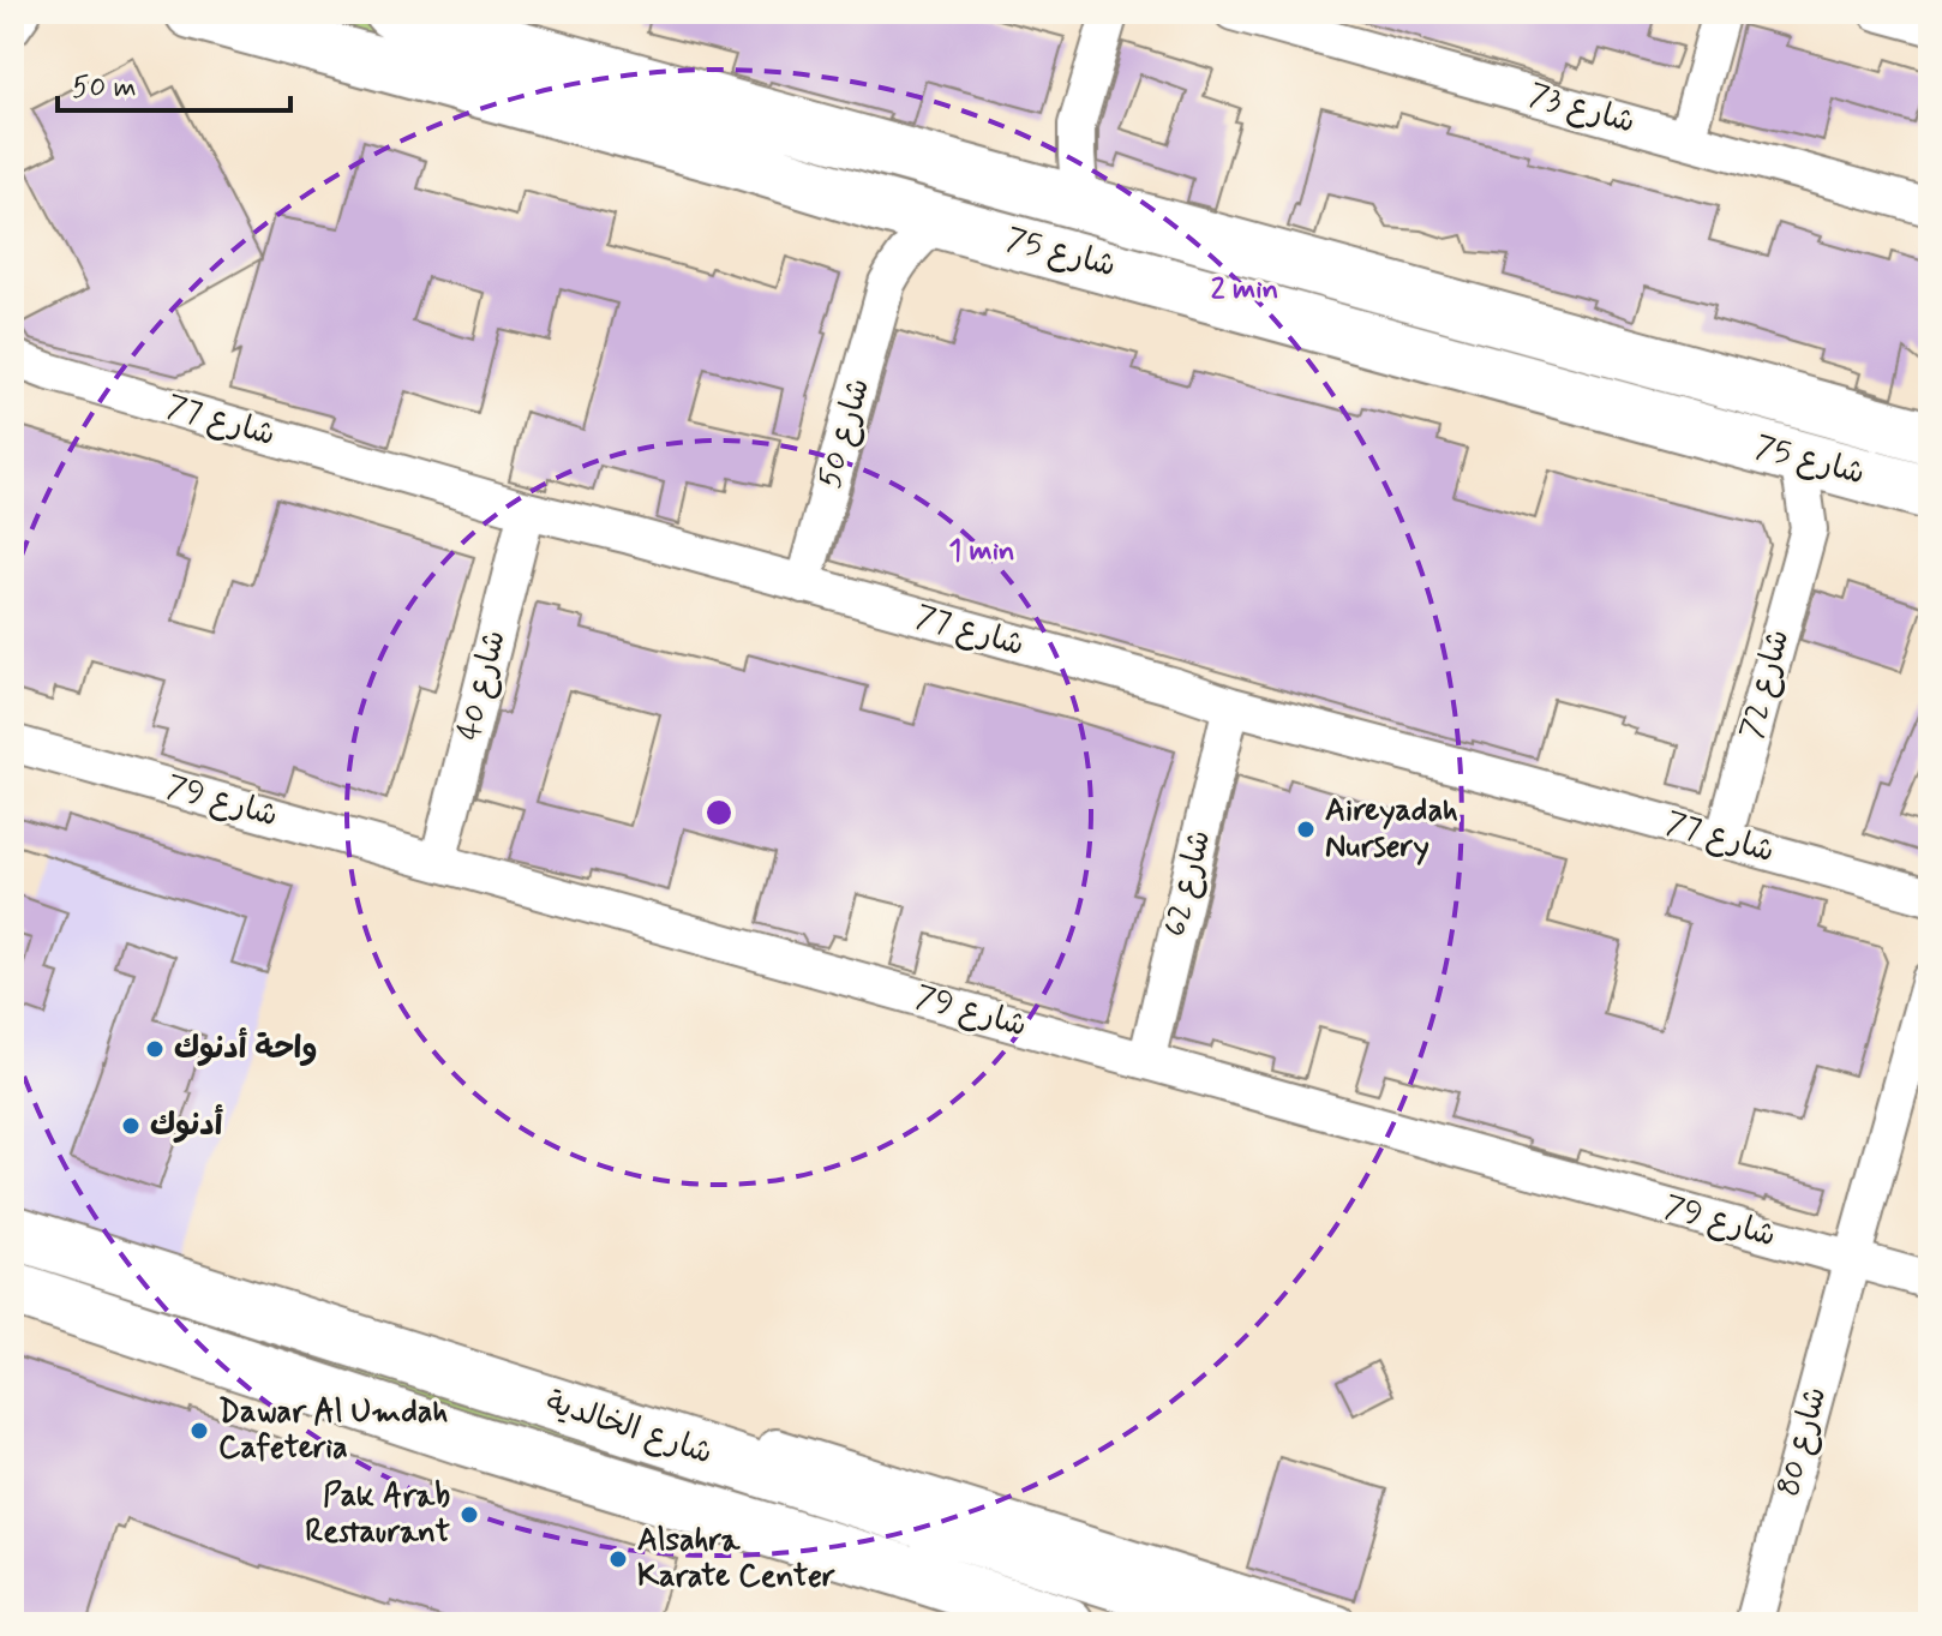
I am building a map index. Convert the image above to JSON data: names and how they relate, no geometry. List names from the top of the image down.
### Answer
{
  "streets": {
    "street": [
      "شارع 73",
      "شارع 75",
      "شارع 77",
      "شارع 50",
      "شارع 72",
      "شارع 40",
      "شارع 79",
      "شارع 62",
      "شارع الخالدية",
      "شارع 80"
    ]
  },
  "crossings": [
    ["شارع 75", "شارع 50"],
    ["شارع 75", "شارع 72"],
    ["شارع 77", "شارع 50"],
    ["شارع 77", "شارع 72"],
    ["شارع 77", "شارع 40"],
    ["شارع 77", "شارع 62"],
    ["شارع 40", "شارع 79"],
    ["شارع 79", "شارع 62"],
    ["شارع 79", "شارع 80"]
  ],
  "places": [
    "Aireyadah Nursery",
    "واحة أدنوك",
    "أدنوك",
    "Dawar Al Umdah Cafeteria",
    "Pak Arab Restaurant",
    "Alsahra Karate Center"
  ],
  "scale_bar": "50 m",
  "rings": ["2 min", "1 min"]
}
